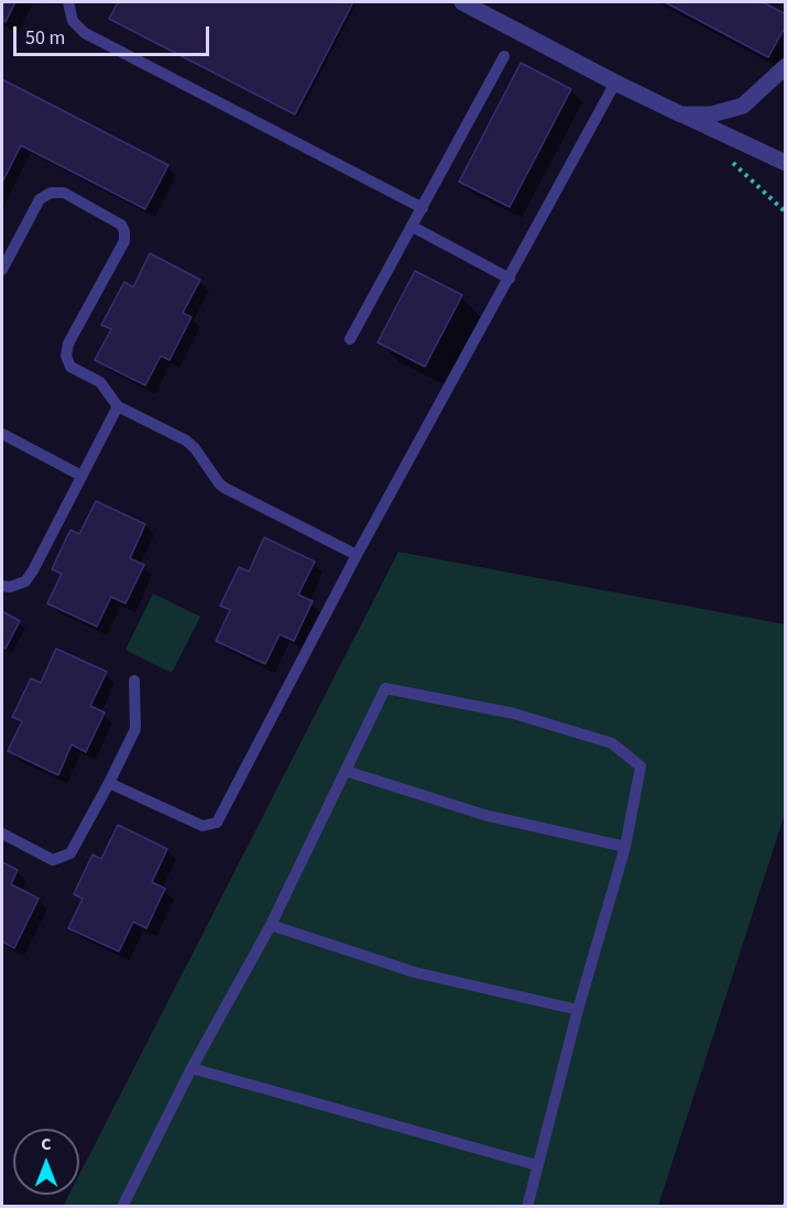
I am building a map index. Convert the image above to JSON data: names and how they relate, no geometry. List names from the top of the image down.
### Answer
{
  "scale_bar": "50 m",
  "north": "top"
}
